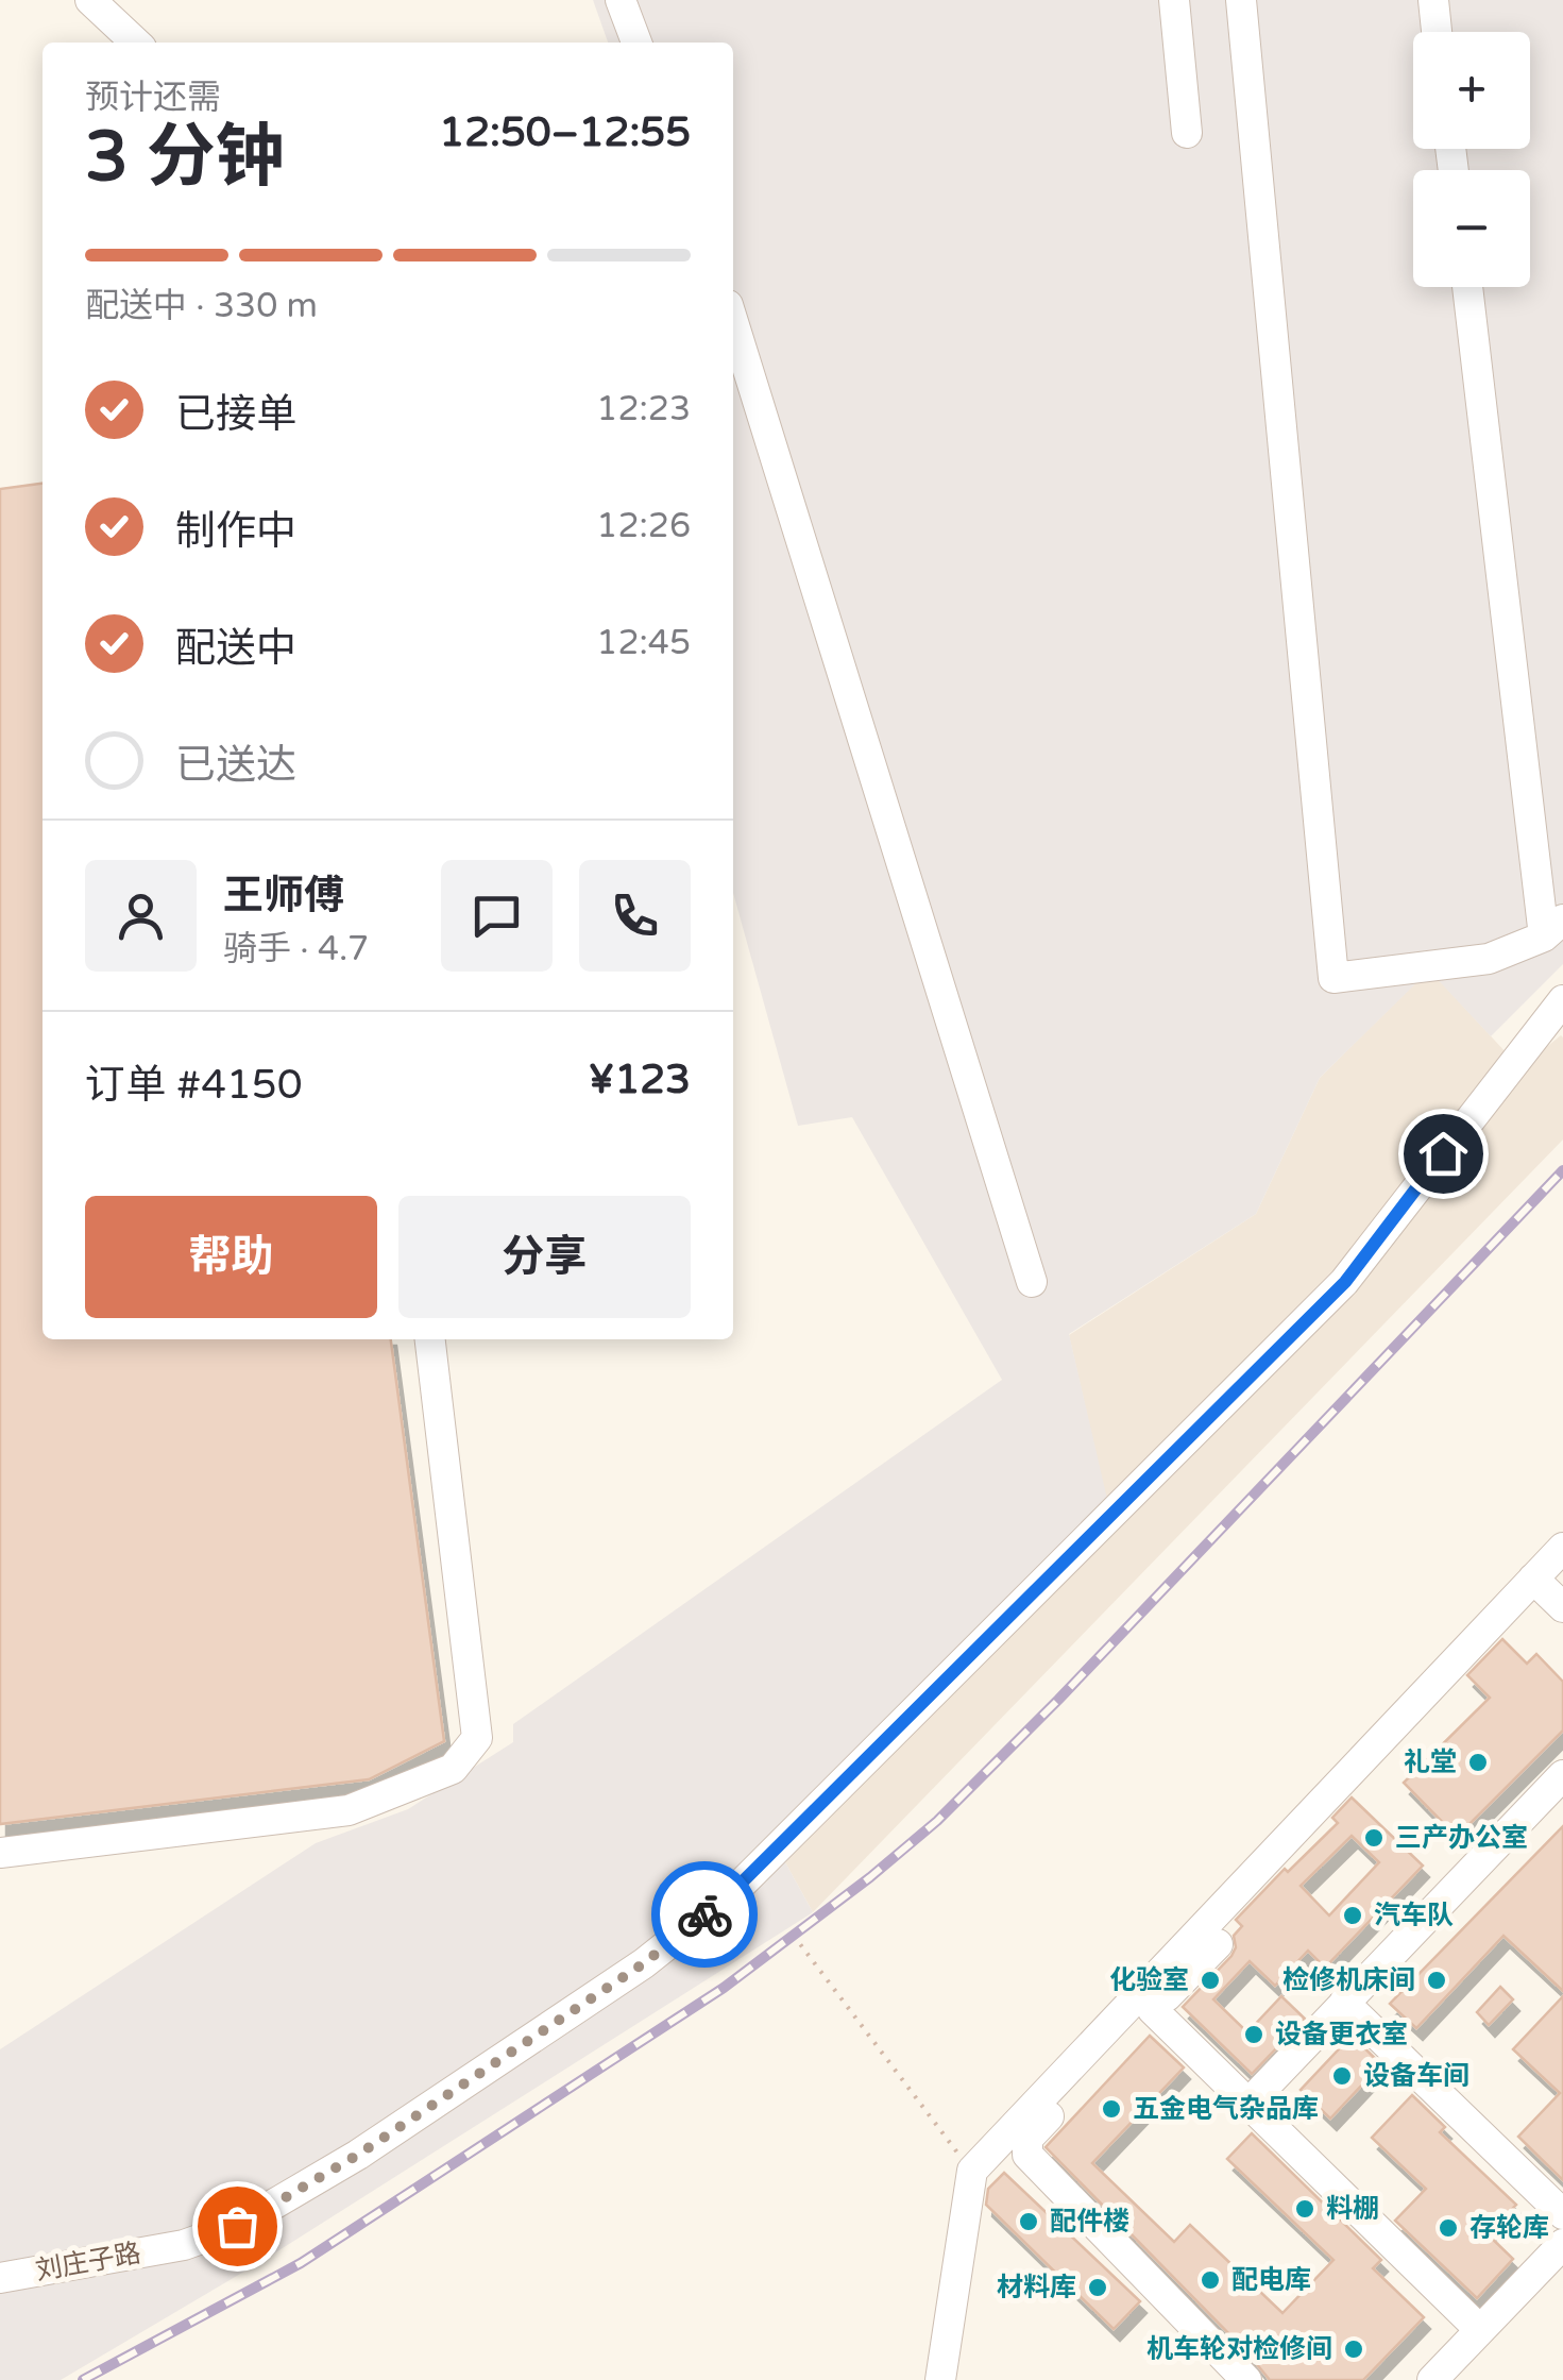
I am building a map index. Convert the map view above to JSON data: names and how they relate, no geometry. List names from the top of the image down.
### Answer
{
  "streets": {
    "street": ["刘庄子路"]
  },
  "places": [
    "礼堂",
    "三产办公室",
    "汽车队",
    "化验室",
    "检修机床间",
    "设备更衣室",
    "设备车间",
    "五金电气杂品库",
    "料棚",
    "配件楼",
    "存轮库",
    "配电库",
    "材料库",
    "机车轮对检修间"
  ],
  "page": {
    "map_buttons": ["+", "−"],
    "heading": ["3 分钟", "预计还需", "12:50–12:55"],
    "panel": [
      "王师傅",
      "骑手 · 4.7",
      "订单 #4150",
      "¥123"
    ],
    "bar": "配送中 · 330 m",
    "list": [
      ["已接单", "12:23"],
      ["制作中", "12:26"],
      ["配送中", "12:45"],
      "已送达"
    ],
    "buttons": ["帮助", "分享"]
  }
}
